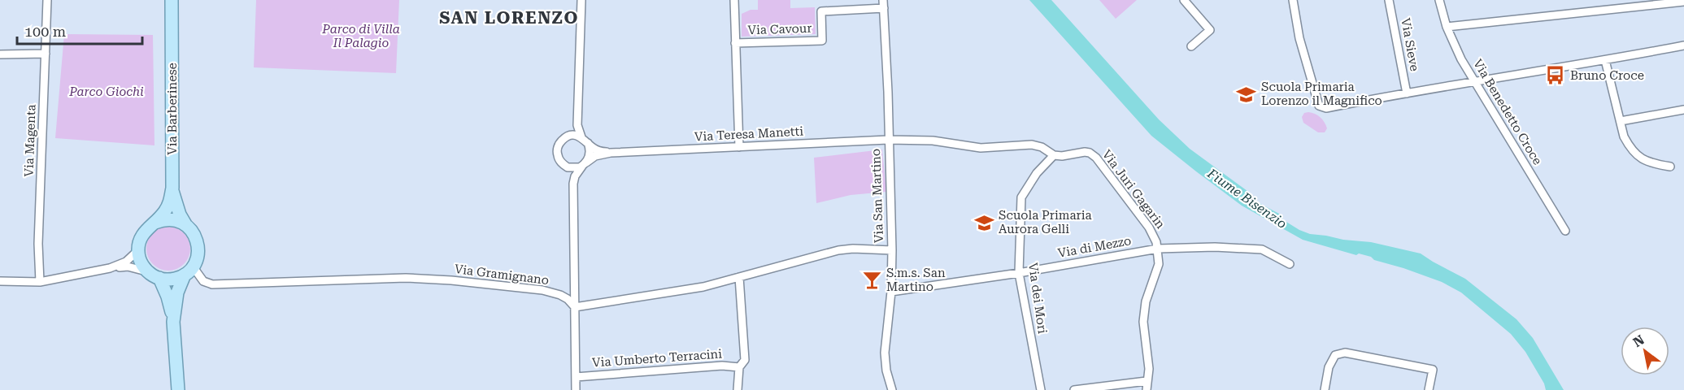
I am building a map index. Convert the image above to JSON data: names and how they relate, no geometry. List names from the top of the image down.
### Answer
{
  "streets": {
    "main road": ["Via Barberinese"],
    "street": [
      "Via Cavour",
      "Via Sieve",
      "Via Benedetto Croce",
      "Via Teresa Manetti",
      "Via Magenta",
      "Via Juri Gagarin",
      "Via San Martino",
      "Via di Mezzo",
      "Via Gramignano",
      "Via dei Mori",
      "Via Umberto Terracini"
    ]
  },
  "crossings": [
    ["Via Cavour", "Via San Martino"],
    ["Via Barberinese", "Via Gramignano"],
    ["Via Teresa Manetti", "Via San Martino"],
    ["Via Juri Gagarin", "Via di Mezzo"],
    ["Via Juri Gagarin", "Via dei Mori"],
    ["Via San Martino", "Via di Mezzo"],
    ["Via di Mezzo", "Via dei Mori"]
  ],
  "districts": ["SAN LORENZO"],
  "water": ["Fiume Bisenzio"],
  "parks": ["Parco di Villa Il Palagio", "Parco Giochi"],
  "places": {
    "bus stop": ["Bruno Croce"],
    "school or university": ["Scuola Primaria Lorenzo il Magnifico", "Scuola Primaria Aurora Gelli"],
    "bar": ["S.m.s. San Martino"]
  },
  "scale_bar": "100 m",
  "north": "top left"
}
